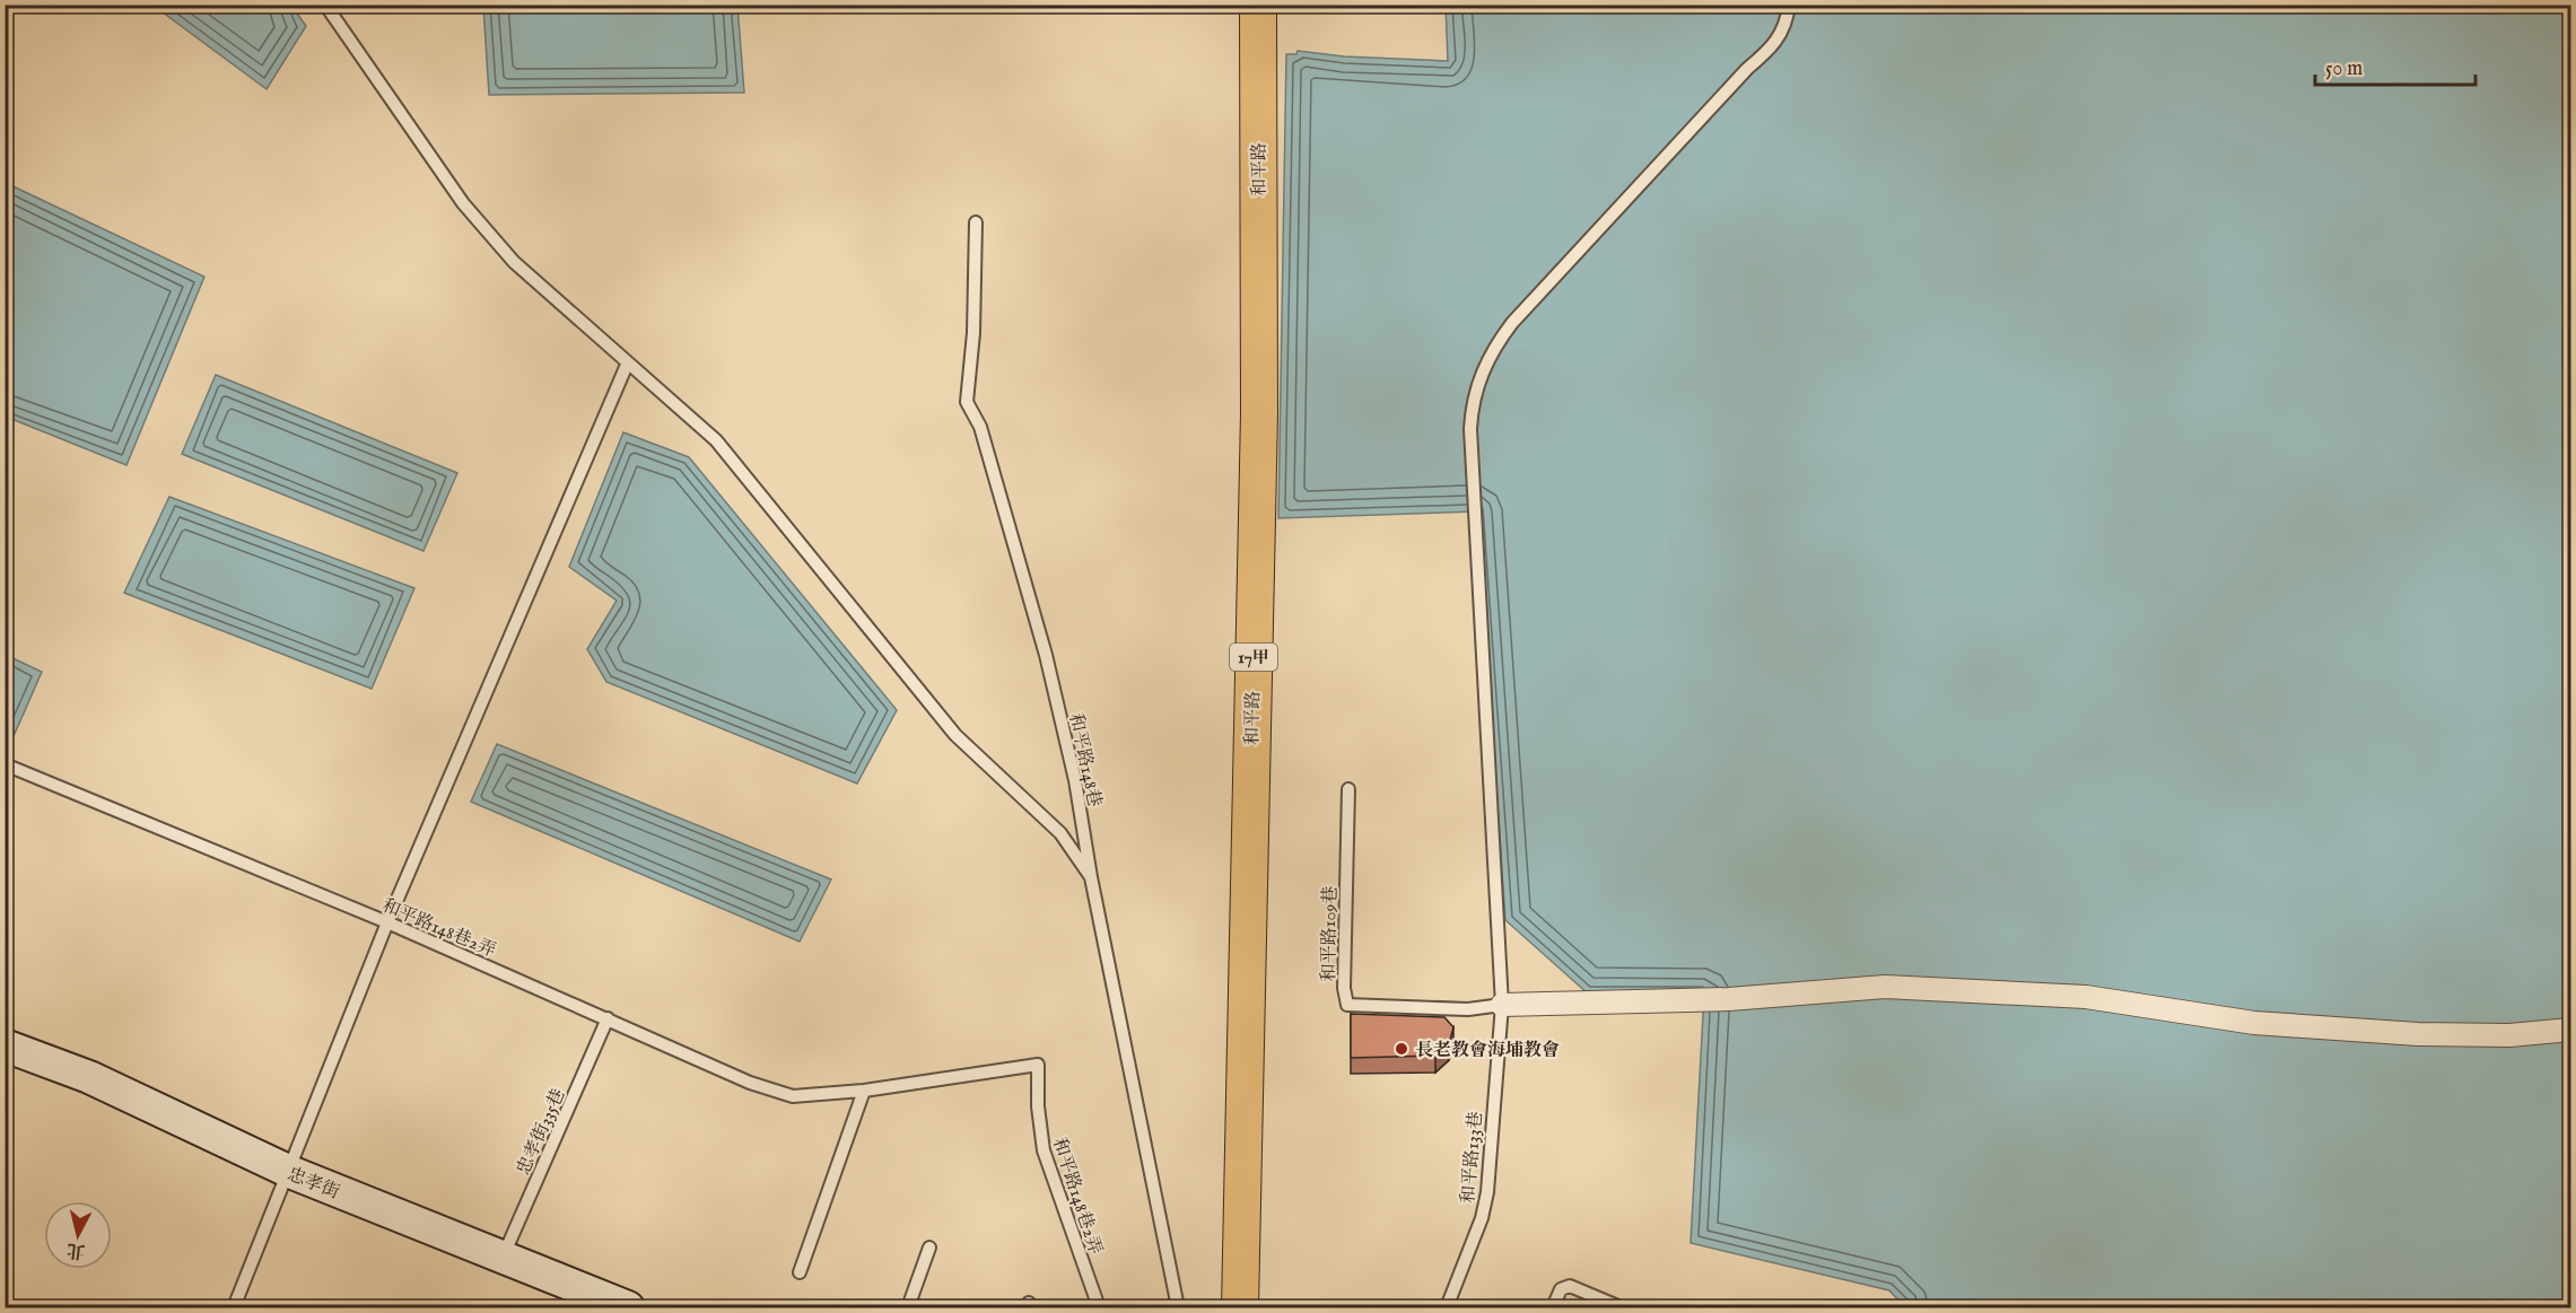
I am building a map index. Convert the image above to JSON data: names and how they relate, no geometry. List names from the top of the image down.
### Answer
{
  "streets": {
    "main road": ["和平路", "17甲"],
    "street": ["忠孝街"],
    "lane": [
      "和平路148巷",
      "和平路148巷2弄",
      "和平路109巷",
      "忠孝街335巷",
      "和平路133巷"
    ]
  },
  "crossings": [
    ["和平路148巷2弄", "忠孝街335巷"],
    ["和平路109巷", "和平路133巷"],
    ["忠孝街335巷", "忠孝街"]
  ],
  "places": ["長老教會海埔教會"],
  "scale_bar": "50 m",
  "north": "bottom"
}
